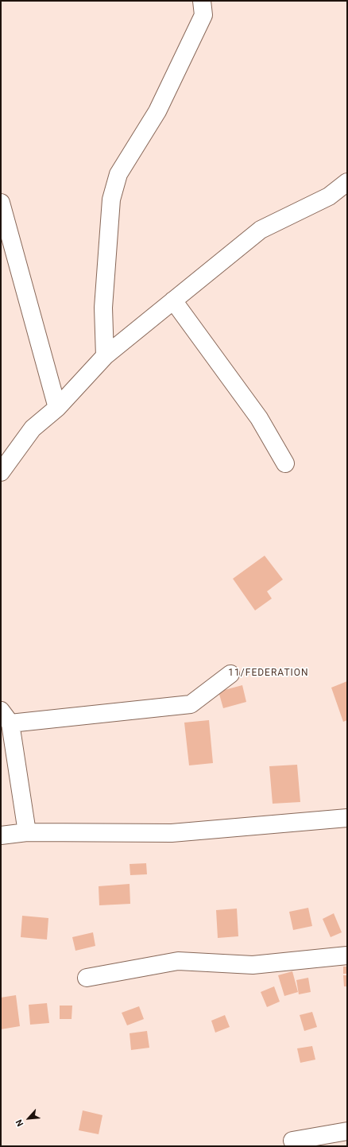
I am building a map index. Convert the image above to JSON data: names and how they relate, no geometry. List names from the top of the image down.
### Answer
{
  "districts": ["11/FEDERATION"],
  "north": "bottom left"
}
